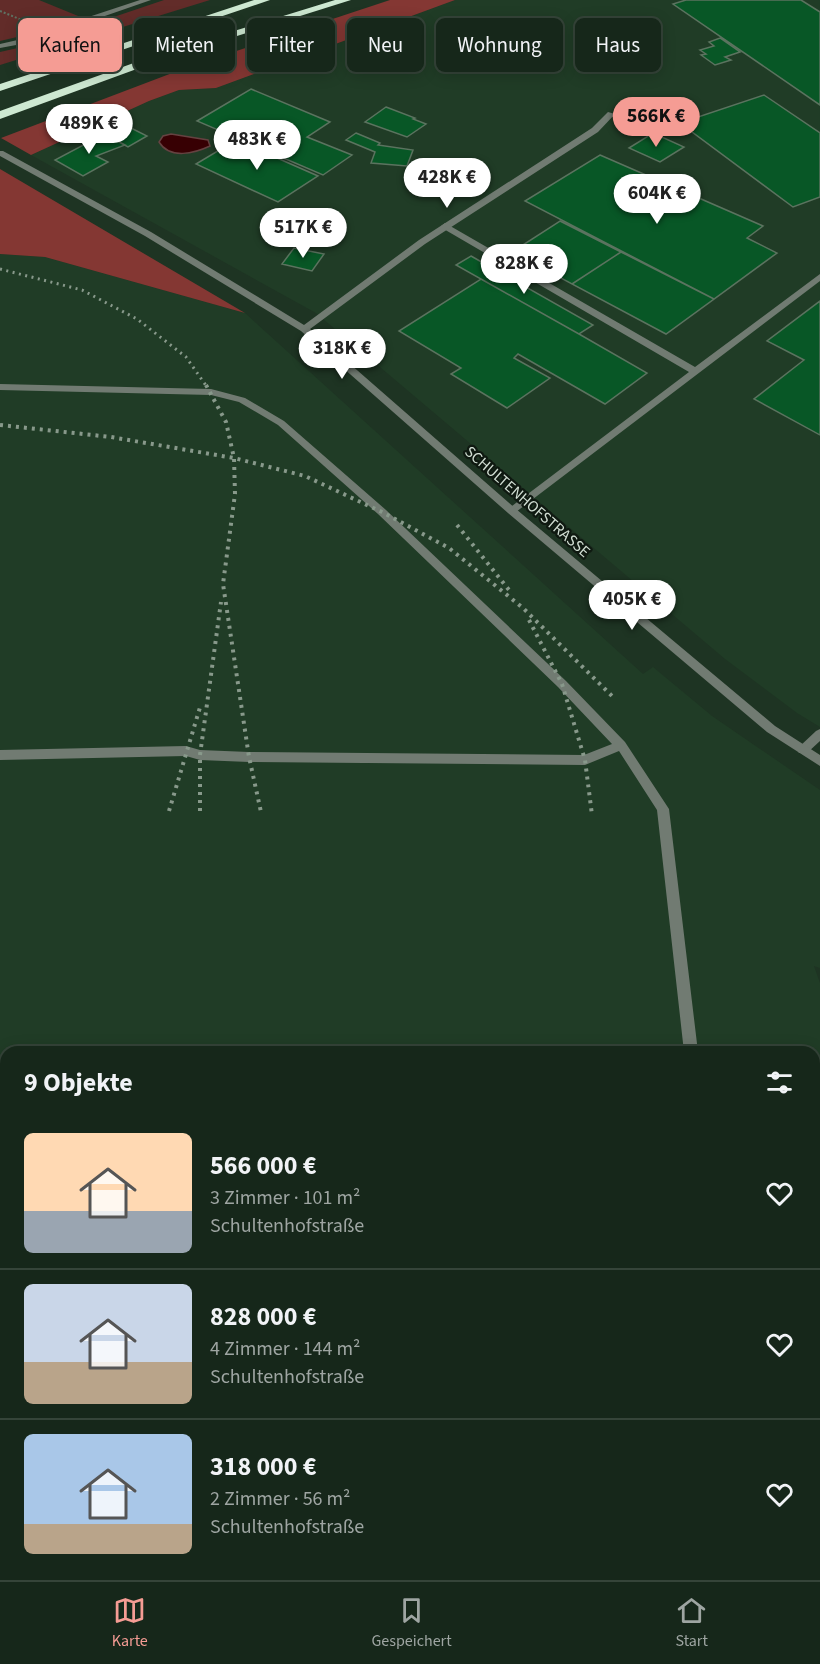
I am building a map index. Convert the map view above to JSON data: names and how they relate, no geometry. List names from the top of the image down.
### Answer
{
  "streets": {
    "street": ["SCHULTENHOFSTRASSE"]
  },
  "page": {
    "chip": [
      "Kaufen",
      "Mieten",
      "Filter",
      "Neu",
      "Wohnung",
      "Haus"
    ],
    "price": [
      "566K €",
      "489K €",
      "483K €",
      "428K €",
      "604K €",
      "517K €",
      "828K €",
      "318K €",
      "405K €"
    ],
    "heading": "9 Objekte",
    "list": [
      {
        "name": "566 000 €",
        "note": "3 Zimmer · 101 m² · Schultenhofstraße"
      },
      {
        "name": "828 000 €",
        "note": "4 Zimmer · 144 m² · Schultenhofstraße"
      },
      {
        "name": "318 000 €",
        "note": "2 Zimmer · 56 m² · Schultenhofstraße"
      }
    ],
    "tabs": ["Karte", "Gespeichert", "Start"]
  }
}
